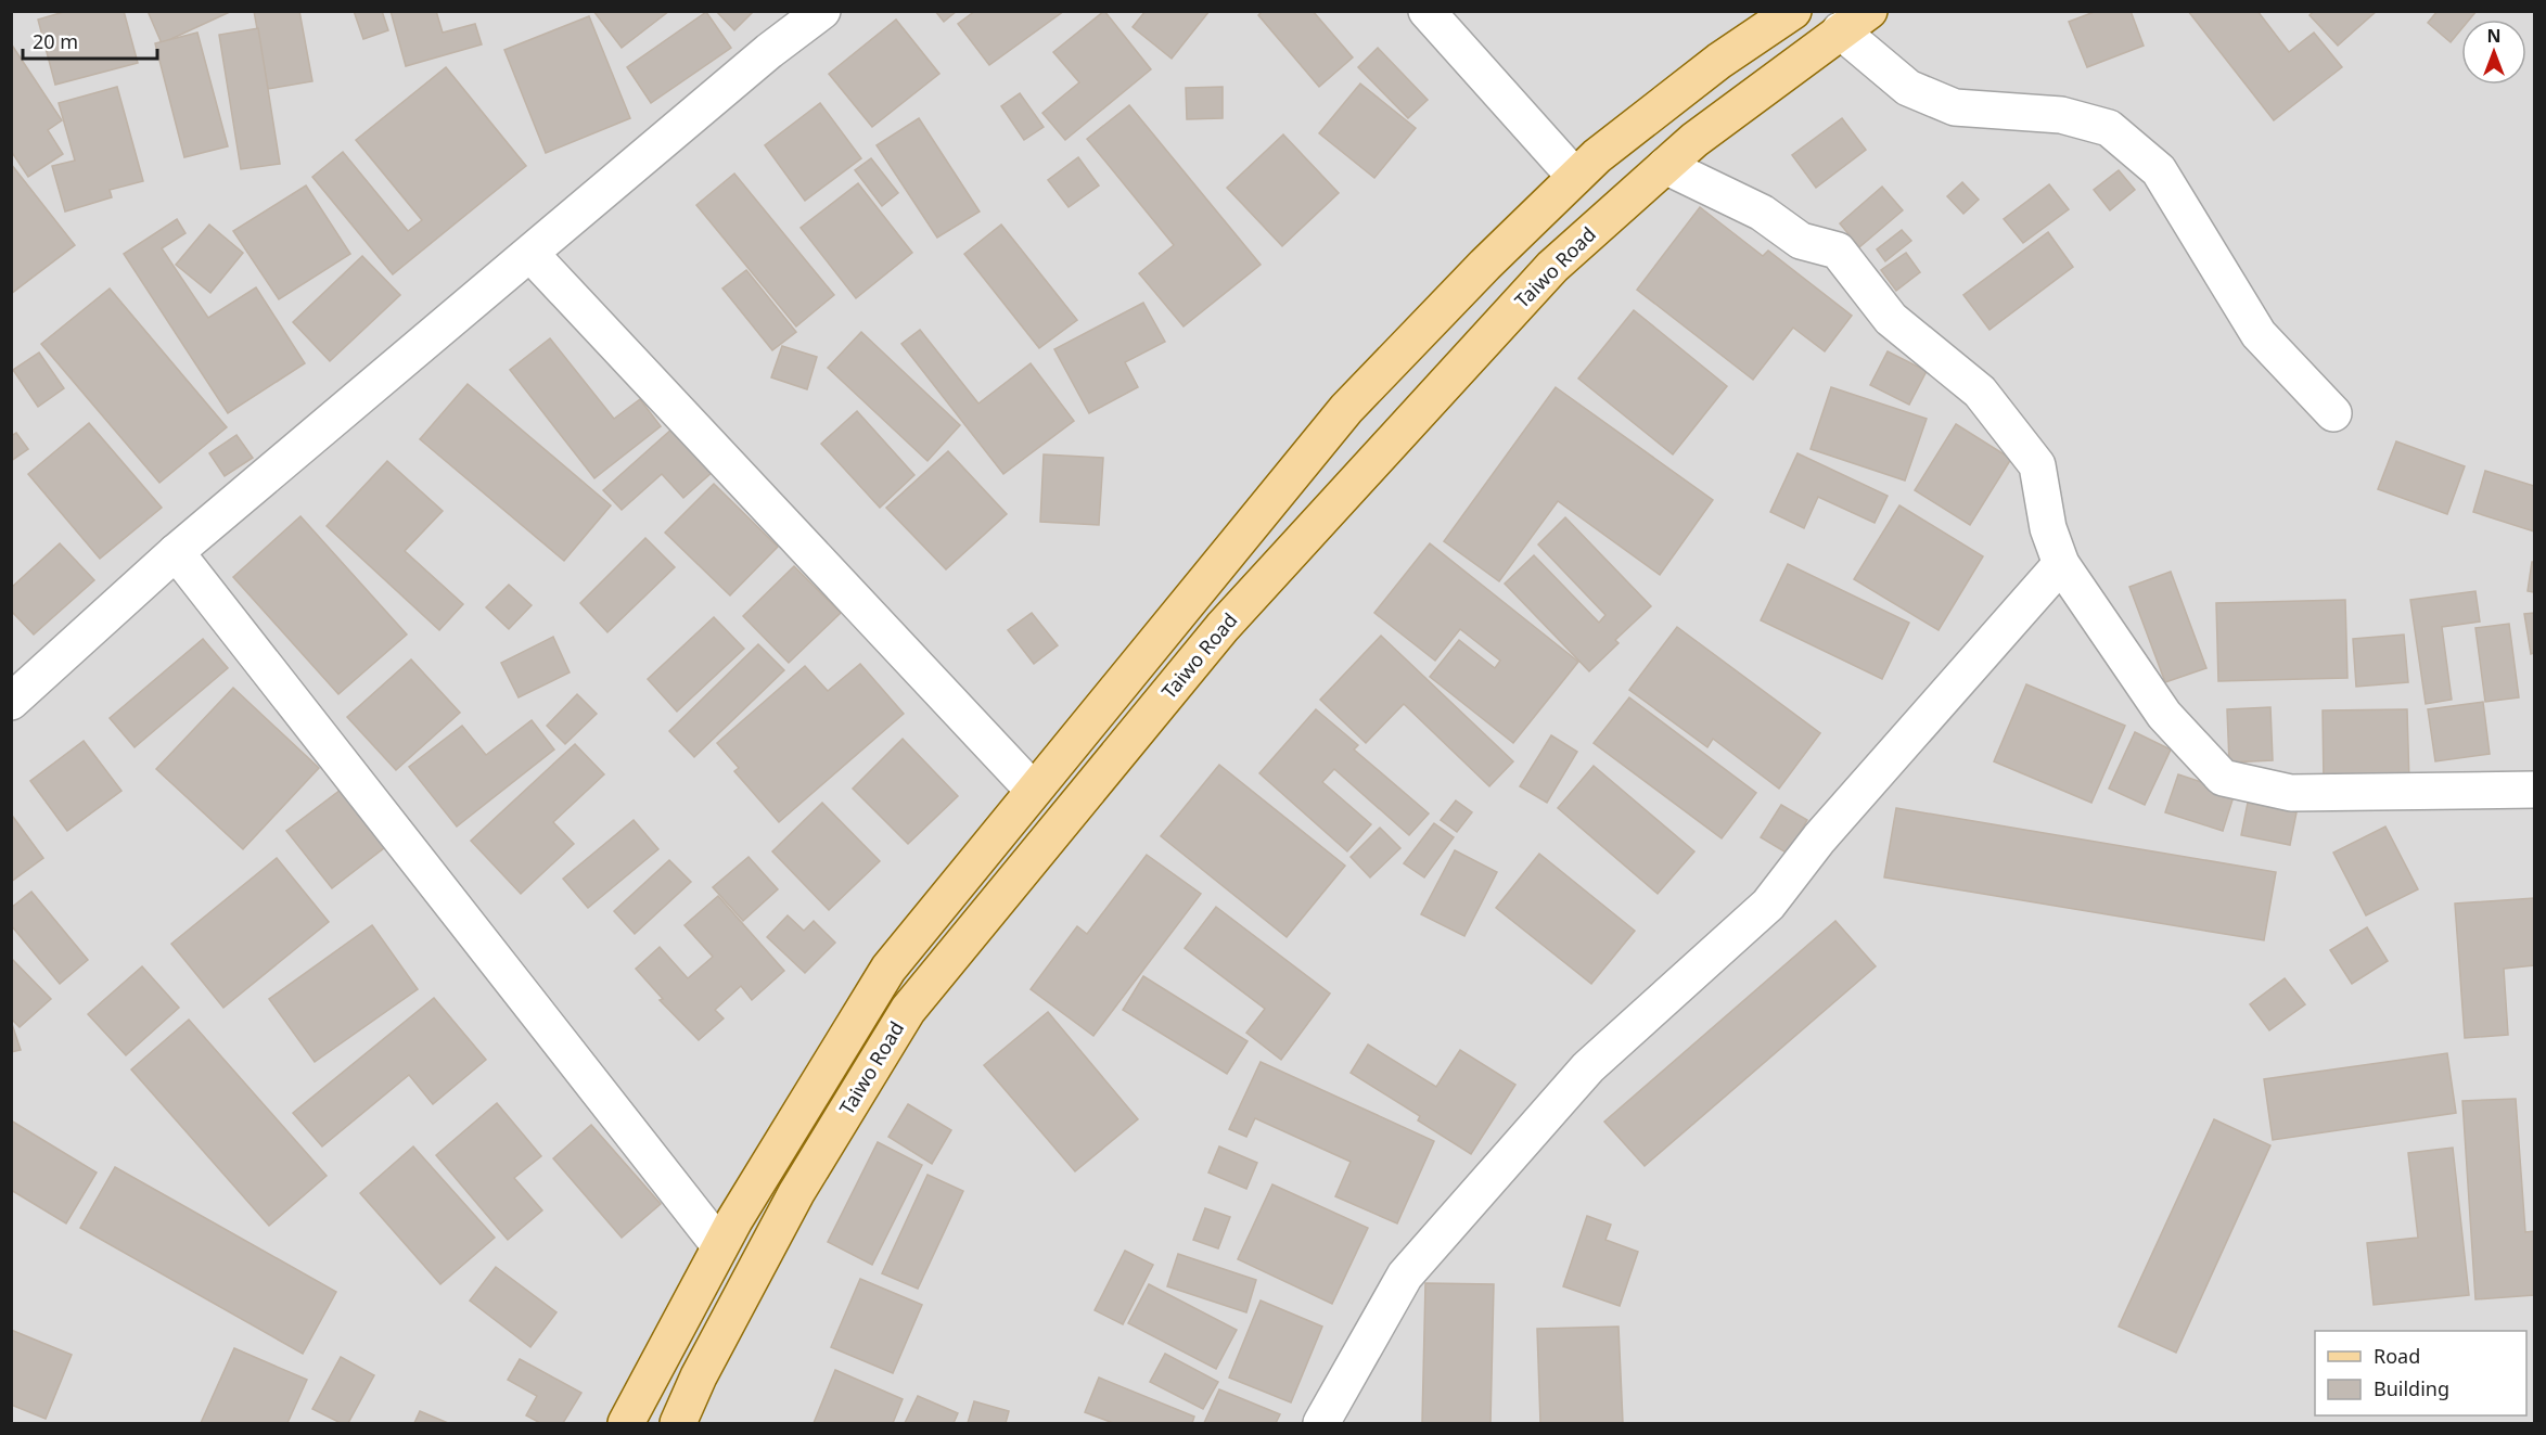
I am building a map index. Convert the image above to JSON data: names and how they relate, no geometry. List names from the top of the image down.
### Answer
{
  "streets": {
    "main road": ["Taiwo Road"]
  },
  "legend": ["Road", "Building"],
  "scale_bar": "20 m",
  "north": "top"
}
